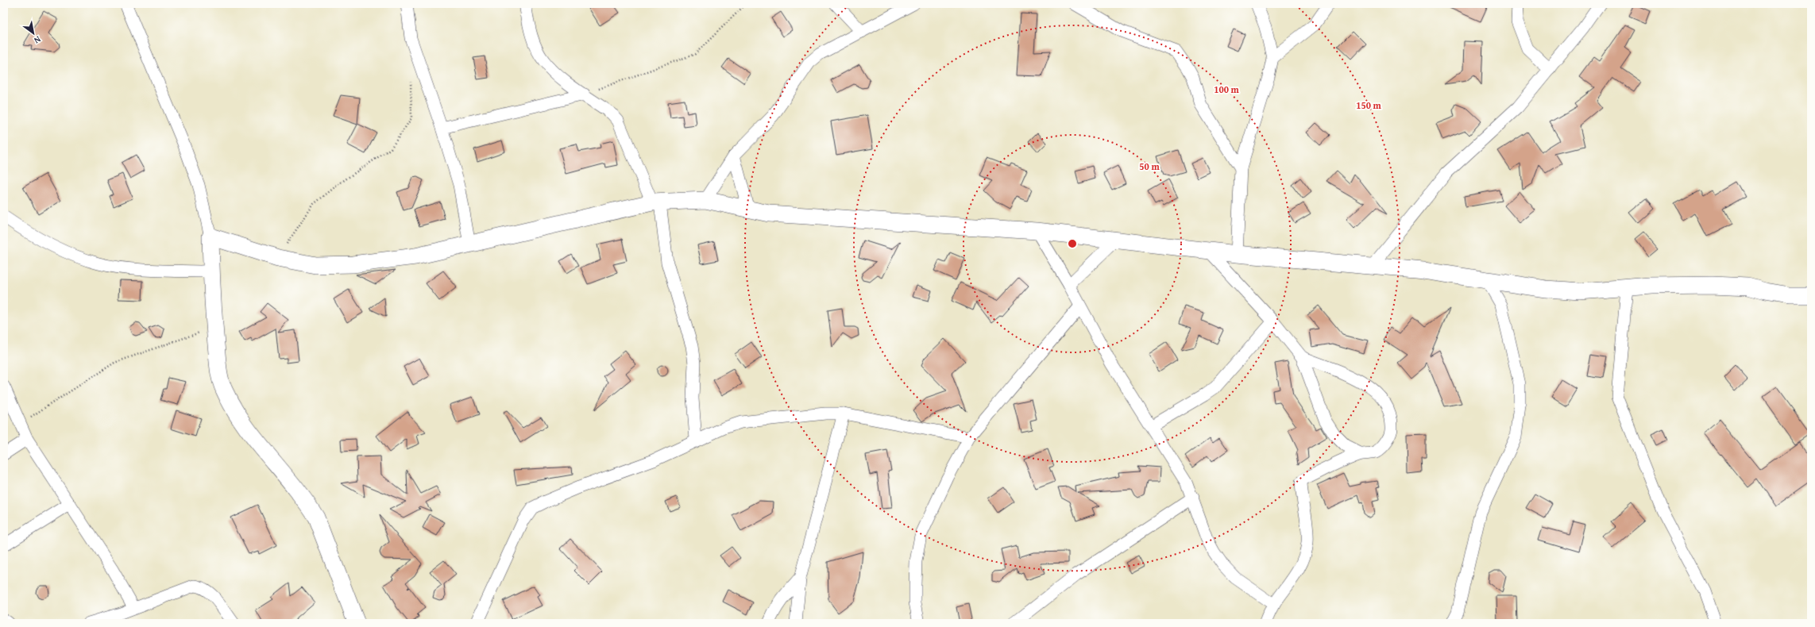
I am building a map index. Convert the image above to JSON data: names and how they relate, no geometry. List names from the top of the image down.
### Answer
{
  "north": "bottom right",
  "rings": ["100 m", "150 m", "50 m"]
}
